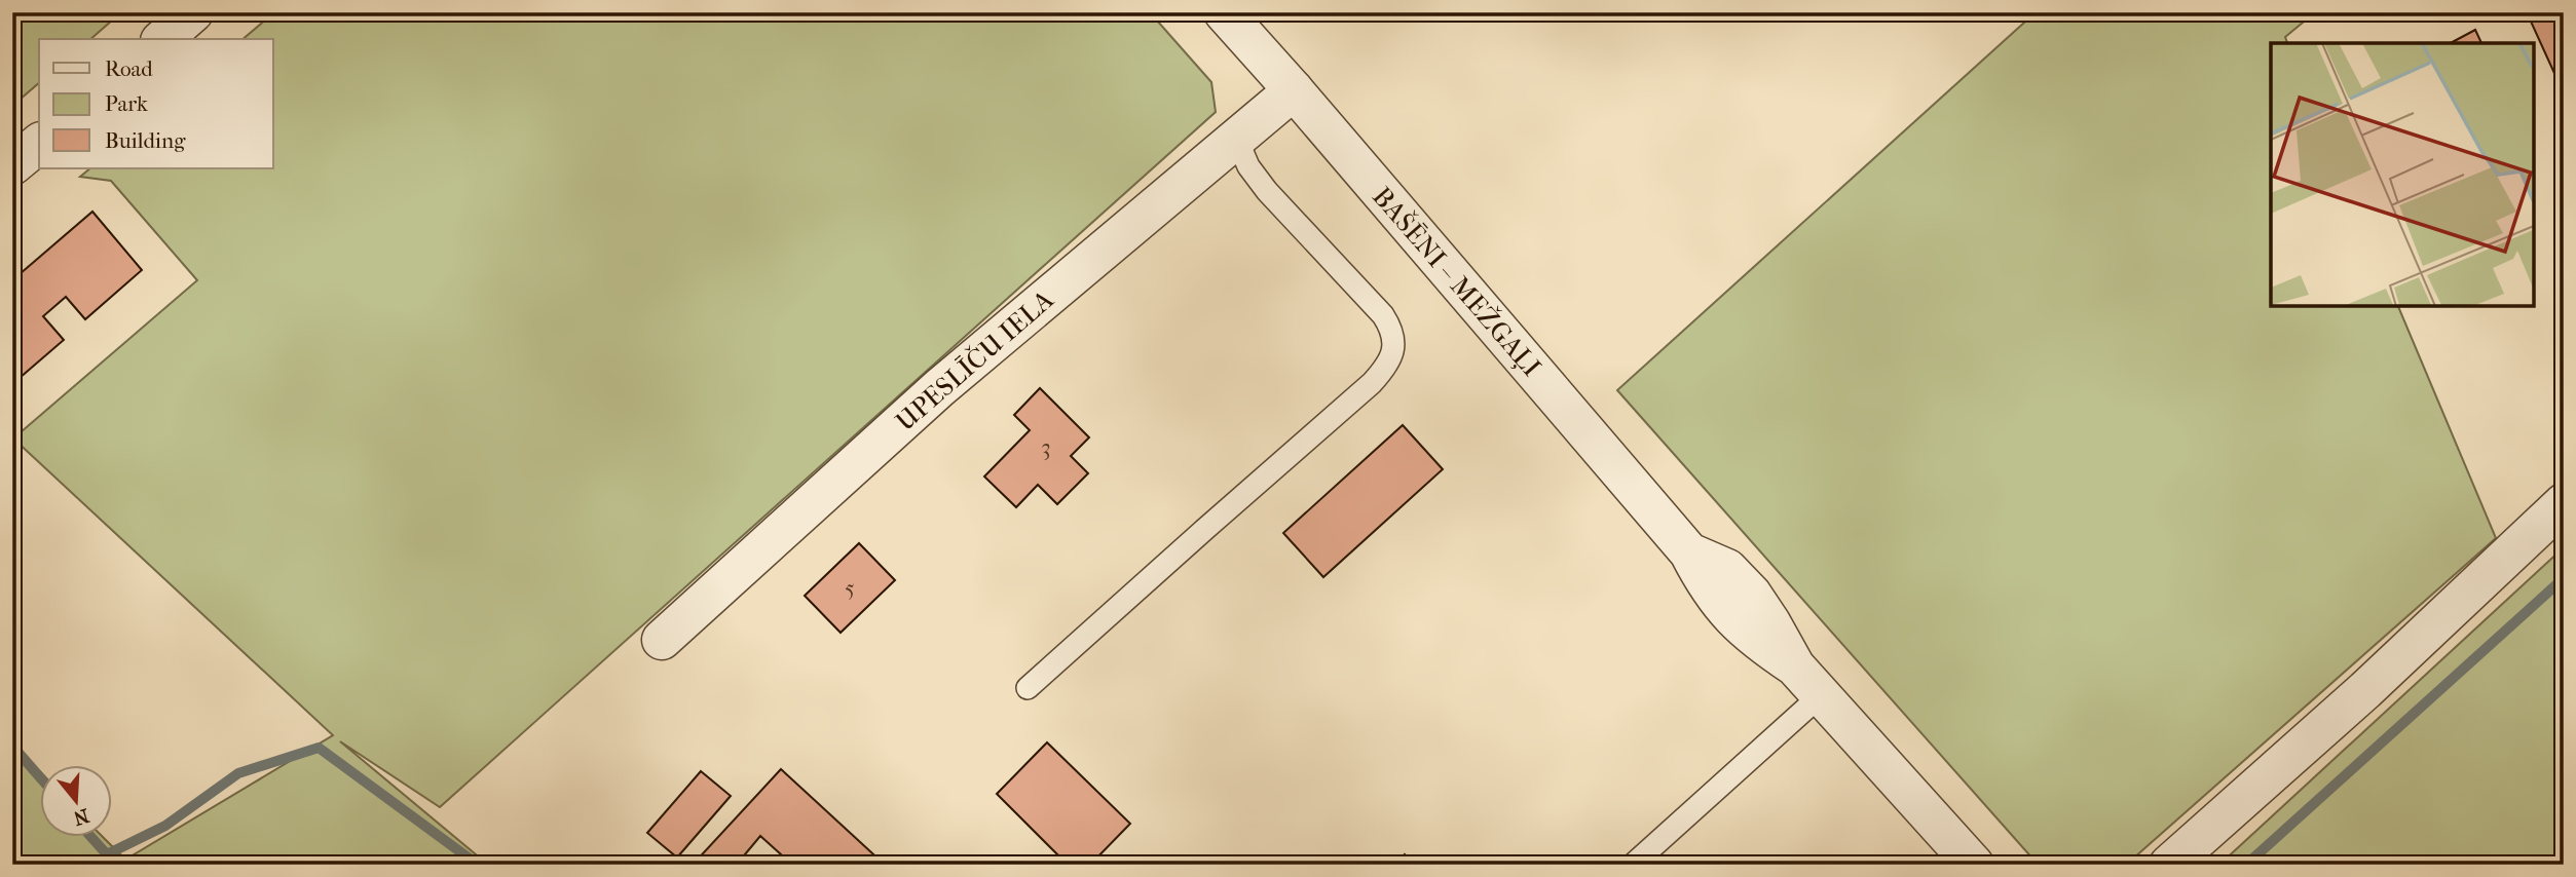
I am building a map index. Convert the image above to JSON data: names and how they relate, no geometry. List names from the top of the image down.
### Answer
{
  "streets": {
    "street": ["BAŠĒNI – MEŽGAĻI", "UPESLĪČU IELA"]
  },
  "crossings": [
    ["BAŠĒNI – MEŽGAĻI", "UPESLĪČU IELA"]
  ],
  "house_numbers": ["3", "5"],
  "legend": ["Road", "Park", "Building"],
  "north": "bottom"
}
